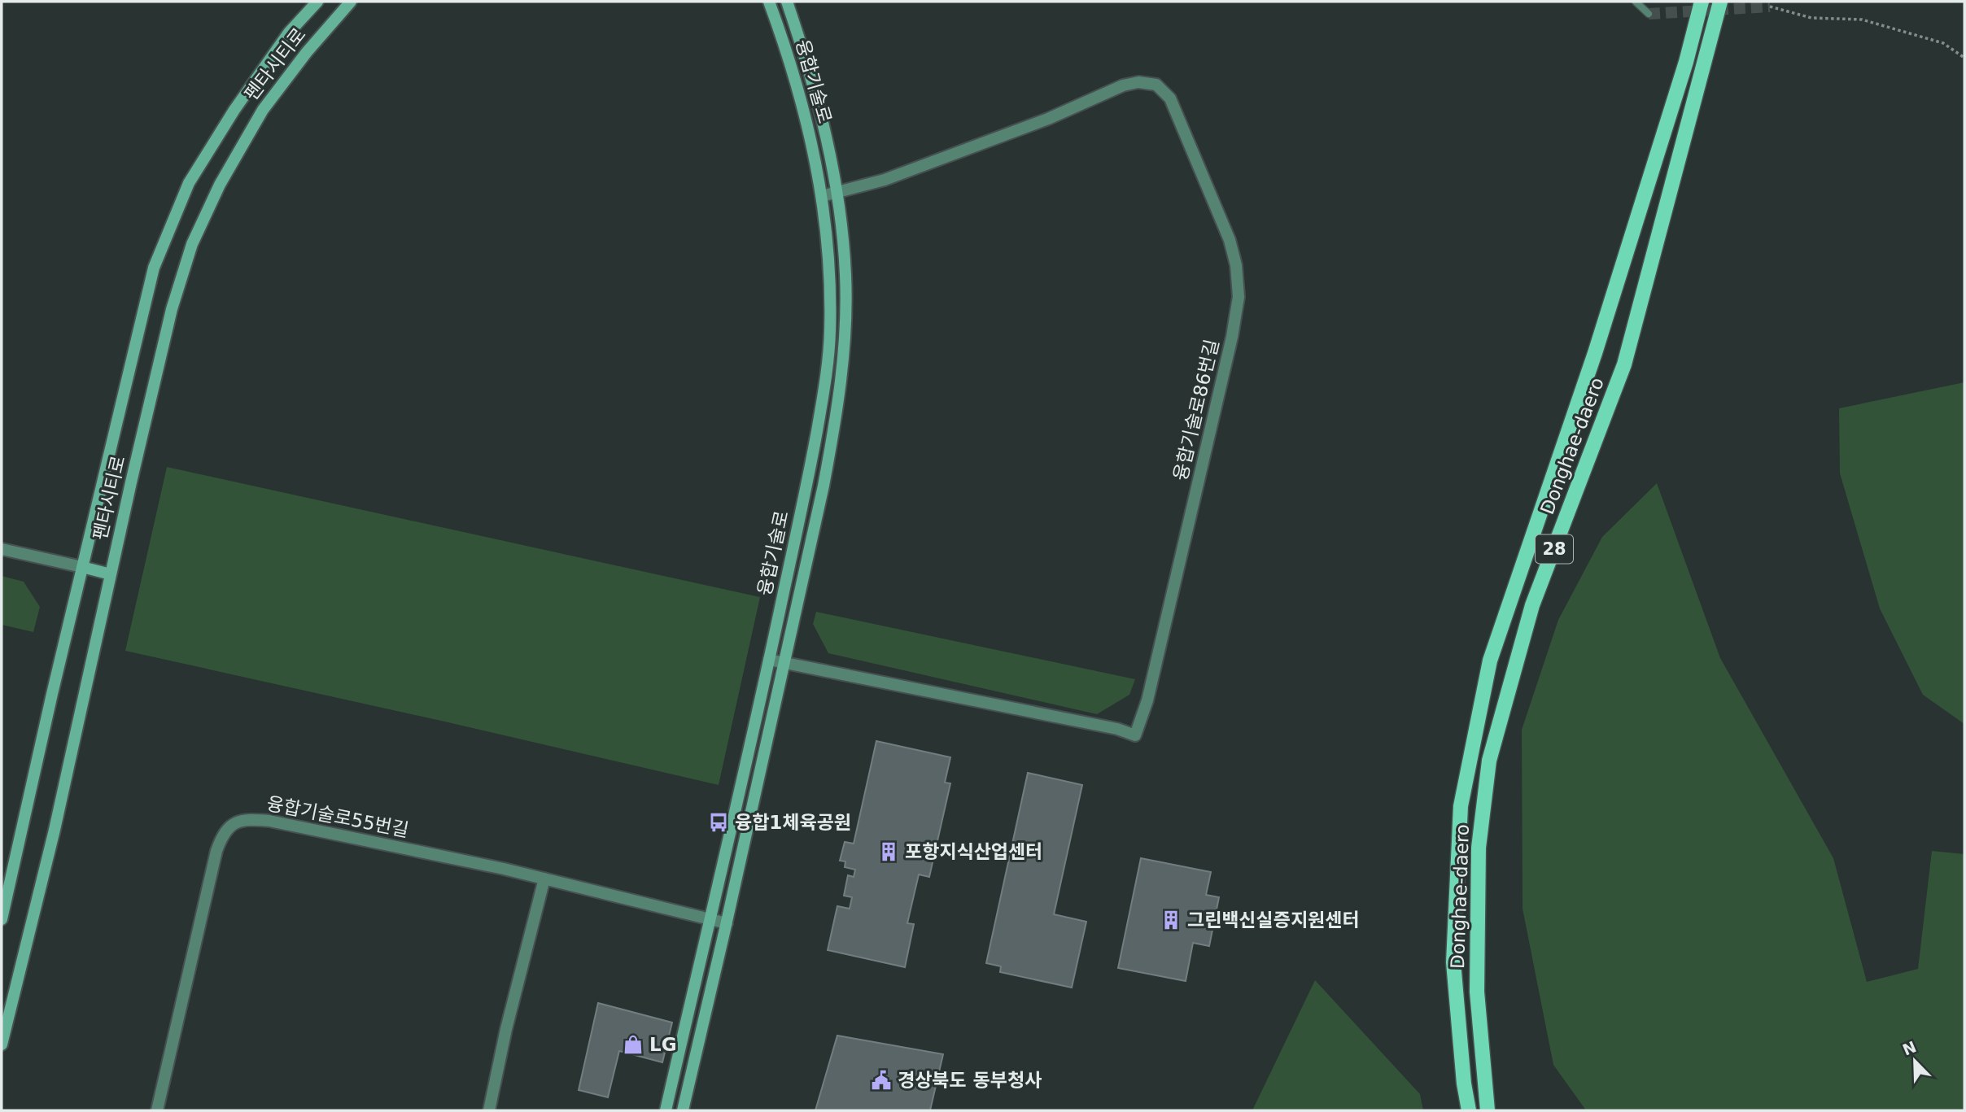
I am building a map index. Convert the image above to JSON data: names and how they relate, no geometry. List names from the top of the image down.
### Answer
{
  "streets": {
    "main road": ["Donghae-daero", "28"],
    "street": [
      "펜타시티로",
      "융합기술로",
      "융합기술로86번길",
      "융합기술로55번길"
    ]
  },
  "crossings": [
    ["융합기술로", "융합기술로86번길"],
    ["융합기술로", "융합기술로55번길"]
  ],
  "places": {
    "bus stop": ["융합1체육공원"],
    "building": ["포항지식산업센터", "그린백신실증지원센터"],
    "shop": ["LG"],
    "public building": ["경상북도 동부청사"]
  },
  "north": "top left"
}
